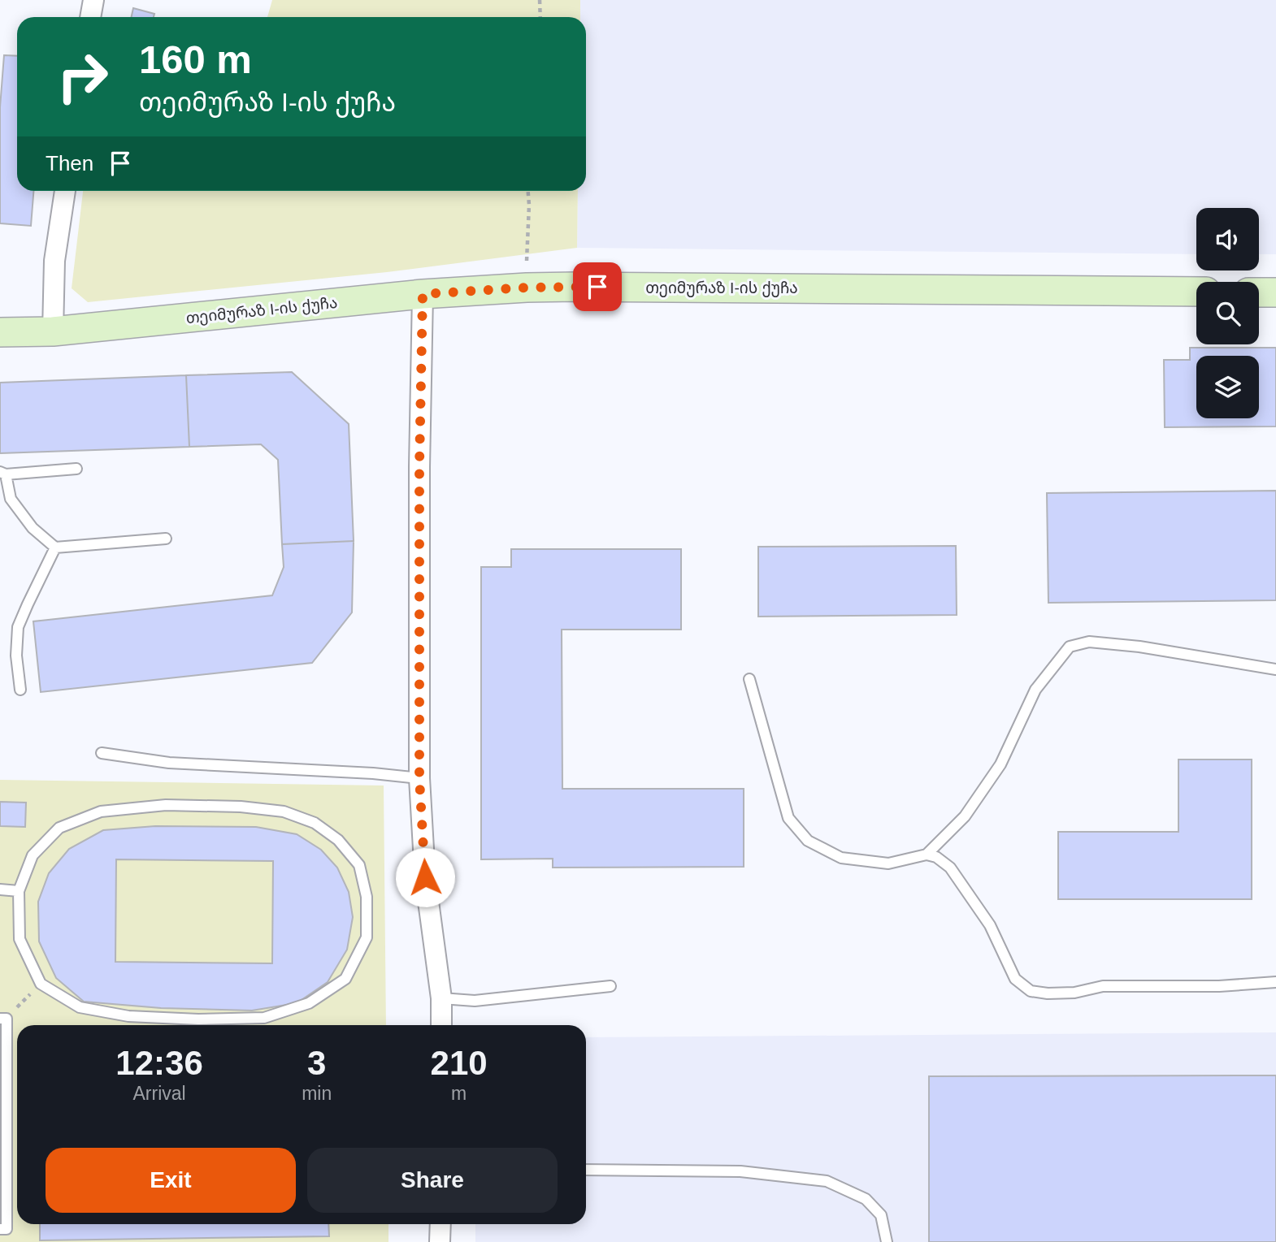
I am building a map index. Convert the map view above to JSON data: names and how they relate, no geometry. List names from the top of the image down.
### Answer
{
  "streets": {
    "main road": ["თეიმურაზ I-ის ქუჩა"]
  },
  "page": {
    "turn": ["160 m", "თეიმურაზ I-ის ქუჩა"],
    "then": "Then",
    "eta": [
      "12:36",
      "Arrival",
      "3",
      "min",
      "210",
      "m"
    ],
    "buttons": ["Exit", "Share"]
  }
}
